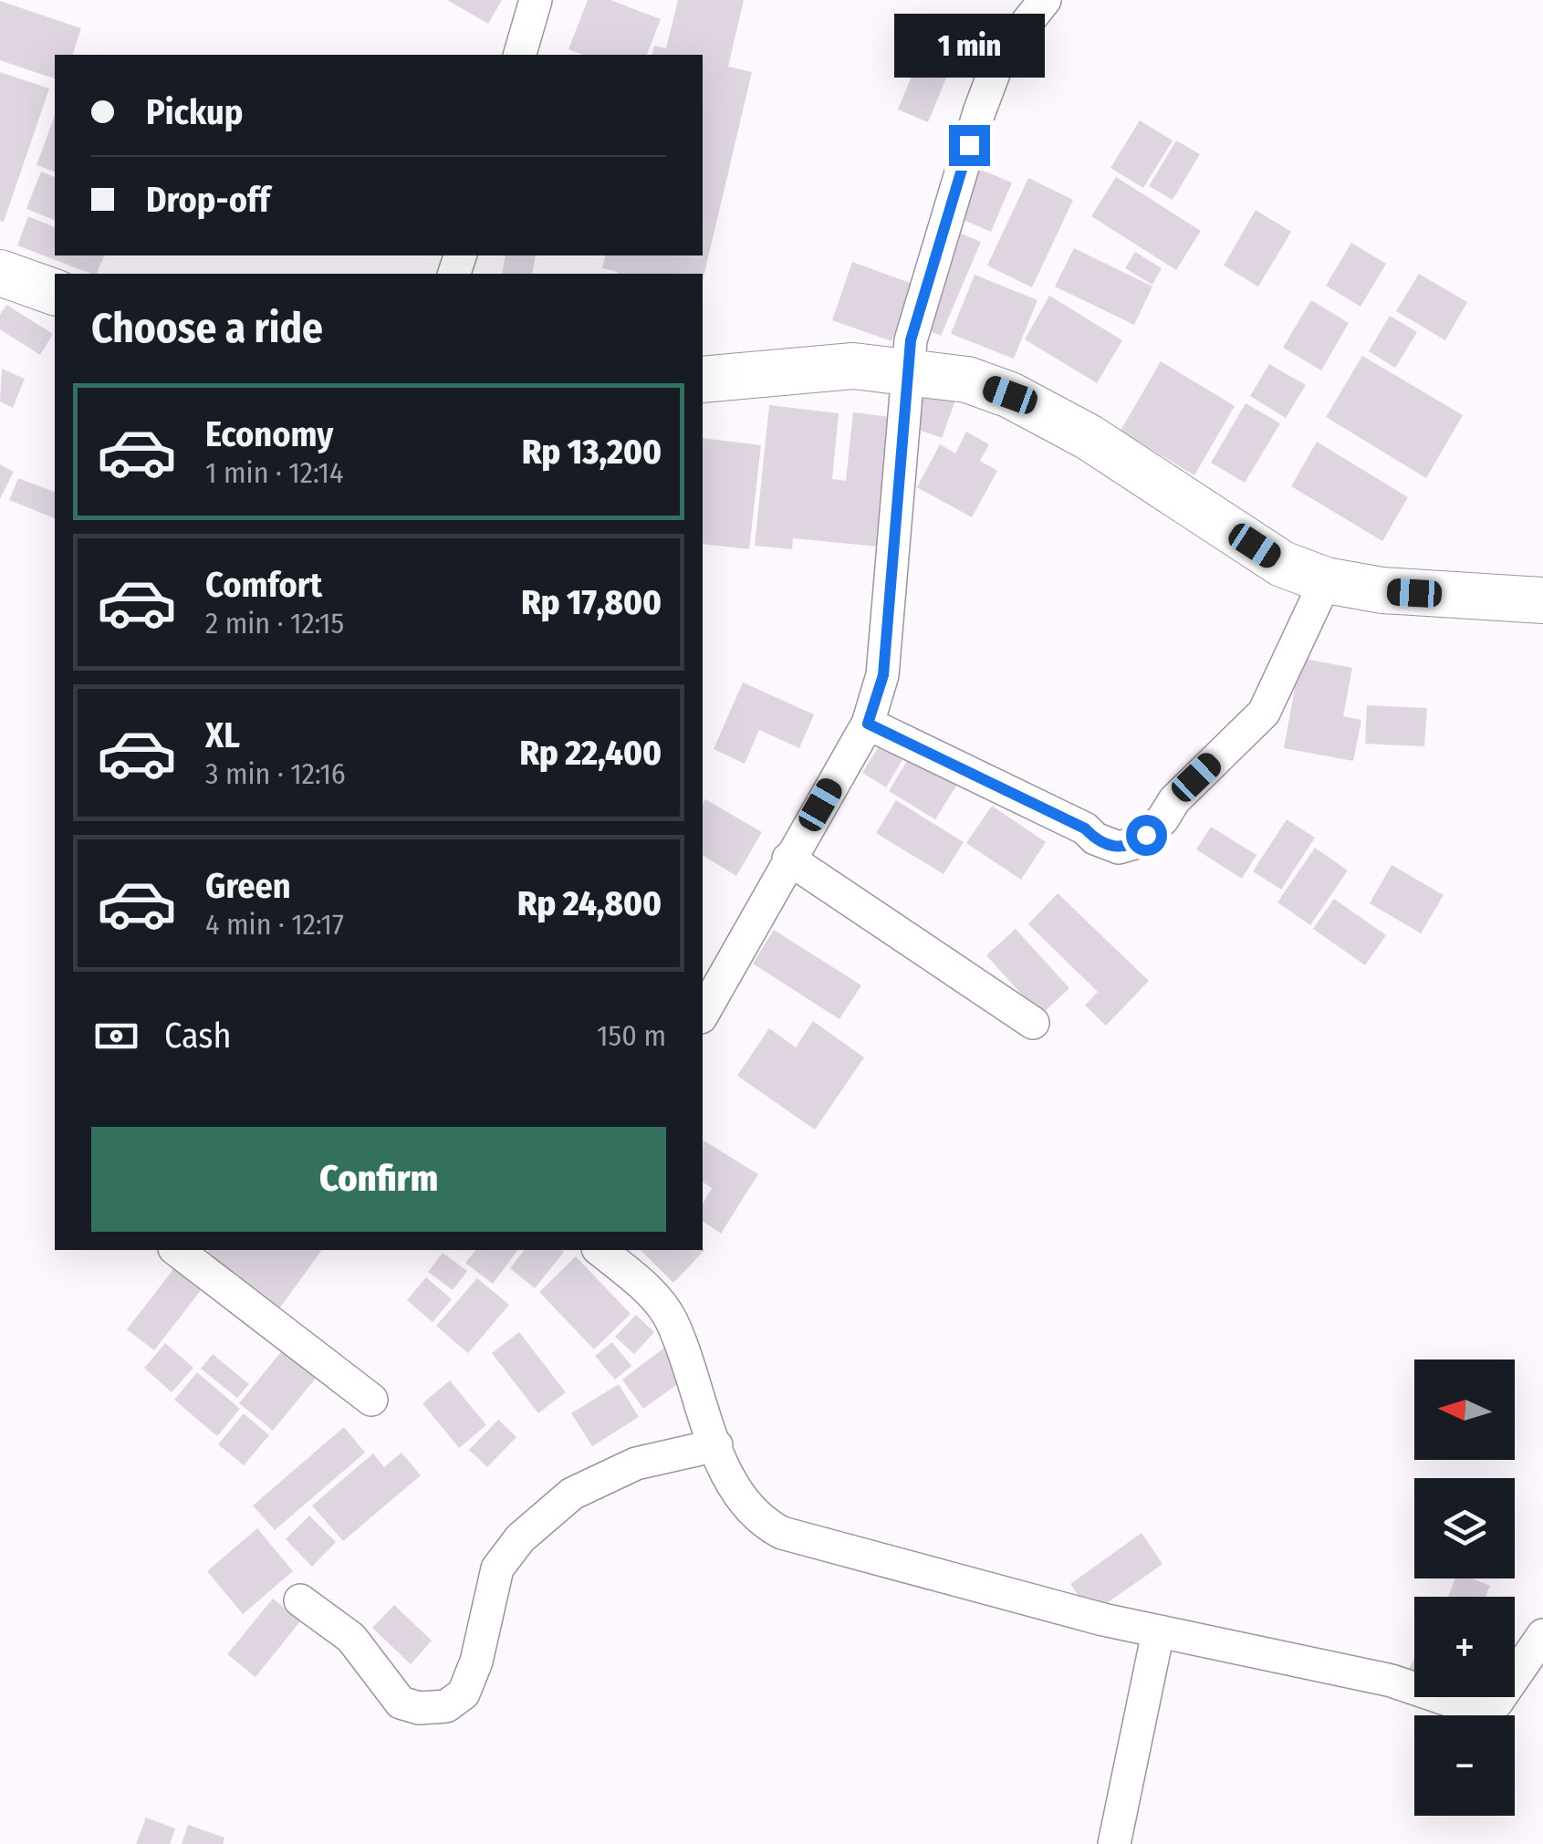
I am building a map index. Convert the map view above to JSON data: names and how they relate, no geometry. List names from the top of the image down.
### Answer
{
  "north": "left",
  "page": {
    "bubble": "1 min",
    "banner": ["Pickup", "Drop-off"],
    "heading": "Choose a ride",
    "list": [
      {
        "name": "Economy",
        "note": "1 min · 12:14",
        "value": "Rp 13,200"
      },
      {
        "name": "Comfort",
        "note": "2 min · 12:15",
        "value": "Rp 17,800"
      },
      {
        "name": "XL",
        "note": "3 min · 12:16",
        "value": "Rp 22,400"
      },
      {
        "name": "Green",
        "note": "4 min · 12:17",
        "value": "Rp 24,800"
      }
    ],
    "pay": ["Cash", "150 m"],
    "buttons": "Confirm",
    "map_buttons": ["+", "−"]
  }
}
